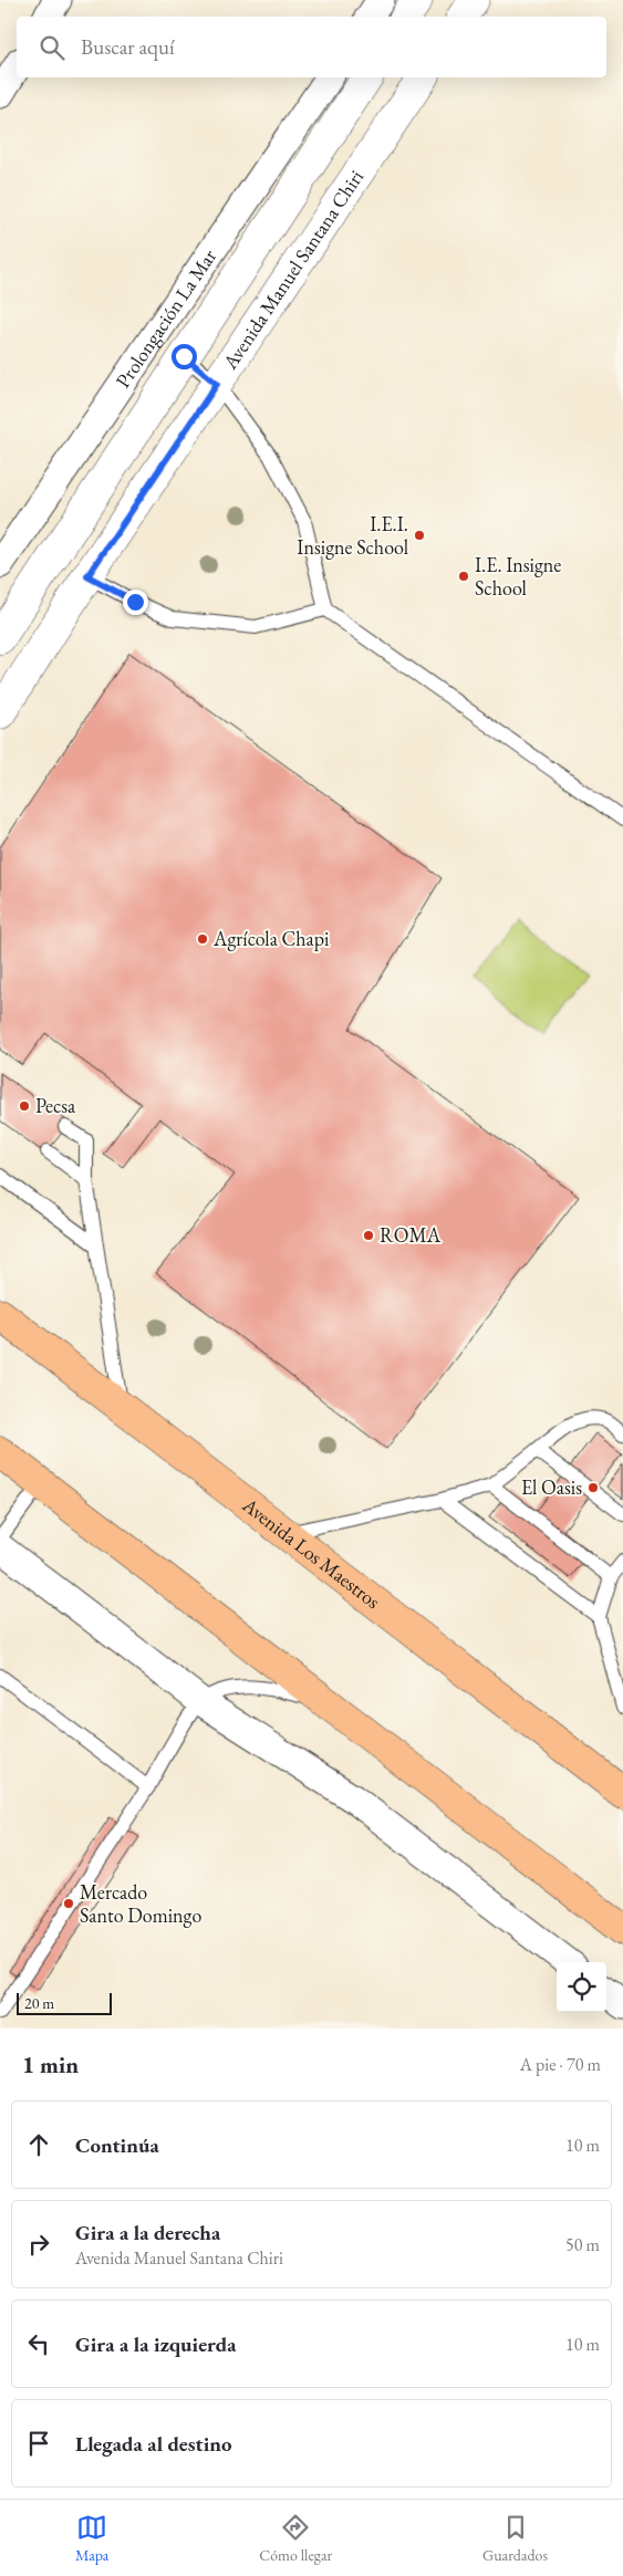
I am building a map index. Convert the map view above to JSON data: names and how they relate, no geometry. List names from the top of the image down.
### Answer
{
  "streets": {
    "highway": ["Avenida Los Maestros"],
    "street": ["Avenida Manuel Santana Chiri", "Prolongación La Mar"]
  },
  "places": [
    "I.E.I. Insigne School",
    "I.E. Insigne School",
    "Agrícola Chapi",
    "Pecsa",
    "ROMA",
    "El Oasis",
    "Mercado Santo Domingo"
  ],
  "scale_bar": "20 m",
  "page": {
    "search": "Buscar aquí",
    "scale": "20 m",
    "heading": ["1 min", "A pie · 70 m"],
    "list": [
      ["Continúa", "10 m"],
      ["Gira a la derecha", "Avenida Manuel Santana Chiri", "50 m"],
      ["Gira a la izquierda", "10 m"],
      "Llegada al destino"
    ],
    "nav": ["Mapa", "Cómo llegar", "Guardados"]
  }
}
